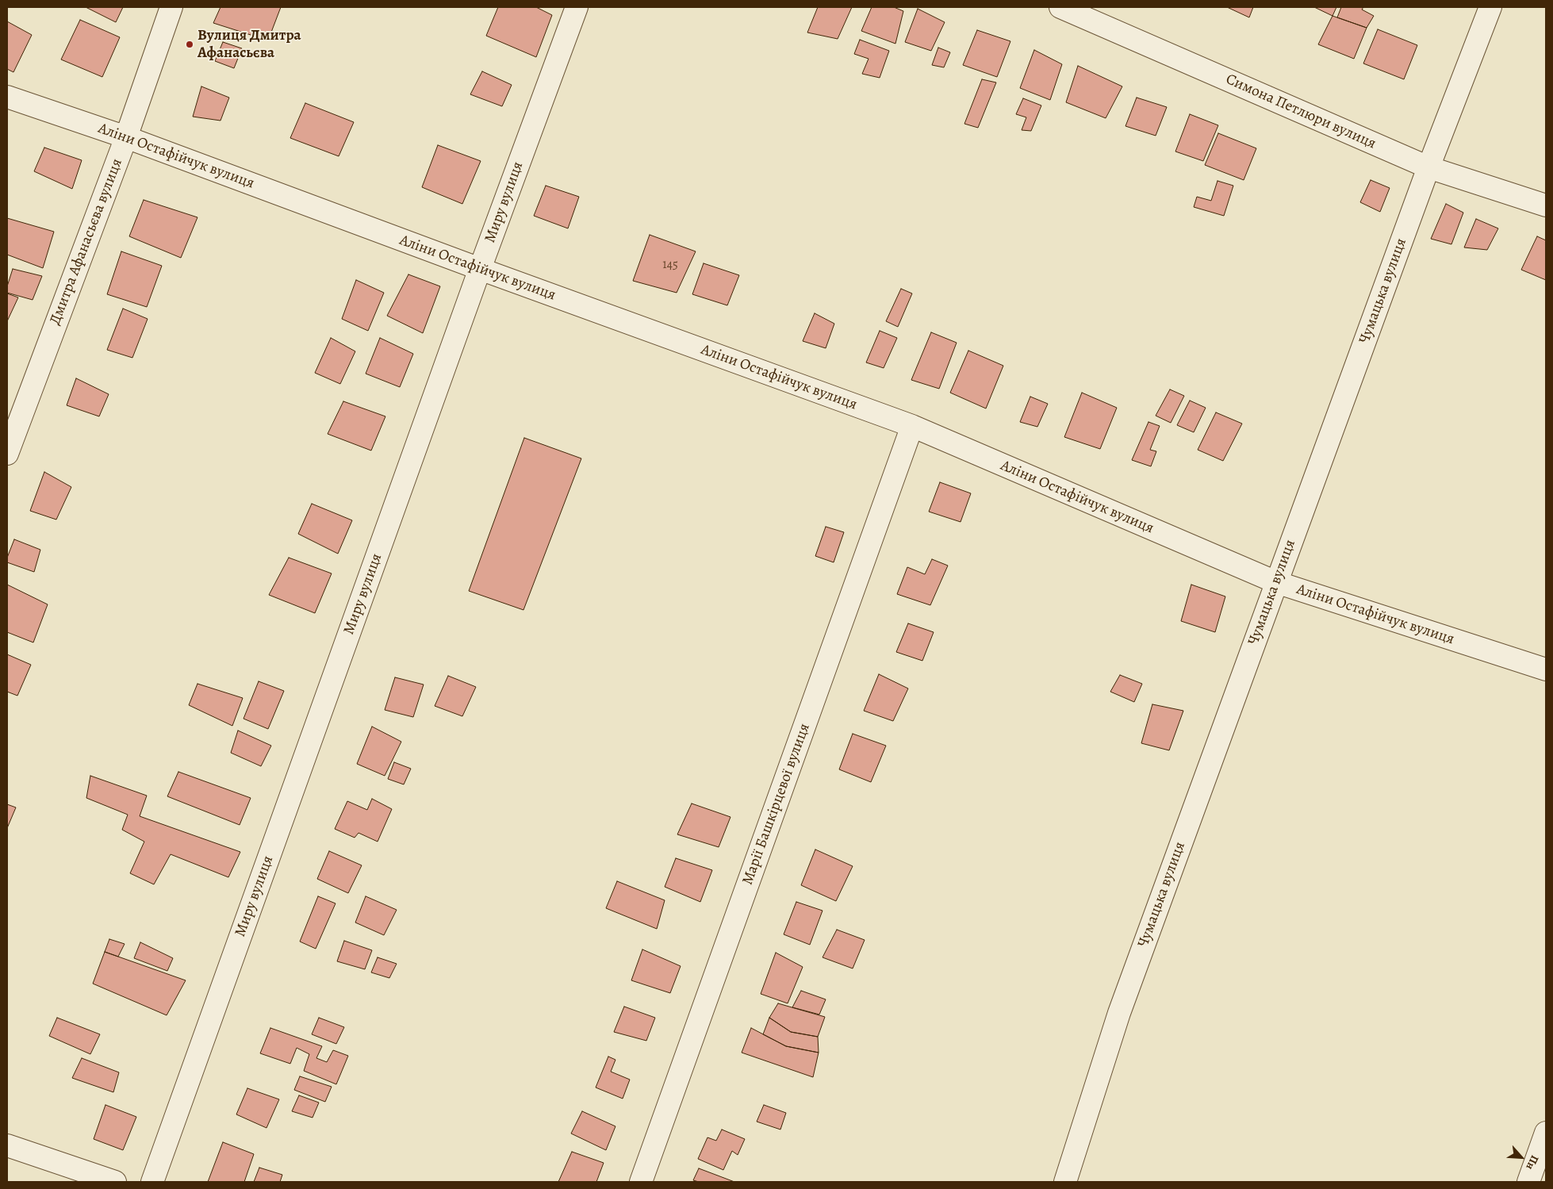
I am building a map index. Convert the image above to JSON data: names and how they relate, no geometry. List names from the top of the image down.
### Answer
{
  "streets": {
    "street": [
      "Симона Петлюри вулиця",
      "Алiни Остафійчук вулиця",
      "Миру вулиця",
      "Дмитра Афанасьєва вулиця",
      "Чумацька вулиця",
      "Марії Башкірцевої вулиця"
    ]
  },
  "crossings": [
    ["Симона Петлюри вулиця", "Чумацька вулиця"],
    ["Алiни Остафійчук вулиця", "Миру вулиця"],
    ["Алiни Остафійчук вулиця", "Дмитра Афанасьєва вулиця"],
    ["Алiни Остафійчук вулиця", "Чумацька вулиця"],
    ["Алiни Остафійчук вулиця", "Марії Башкірцевої вулиця"]
  ],
  "places": ["Вулиця Дмитра Афанасьєва"],
  "house_numbers": ["145"],
  "north": "bottom right"
}
